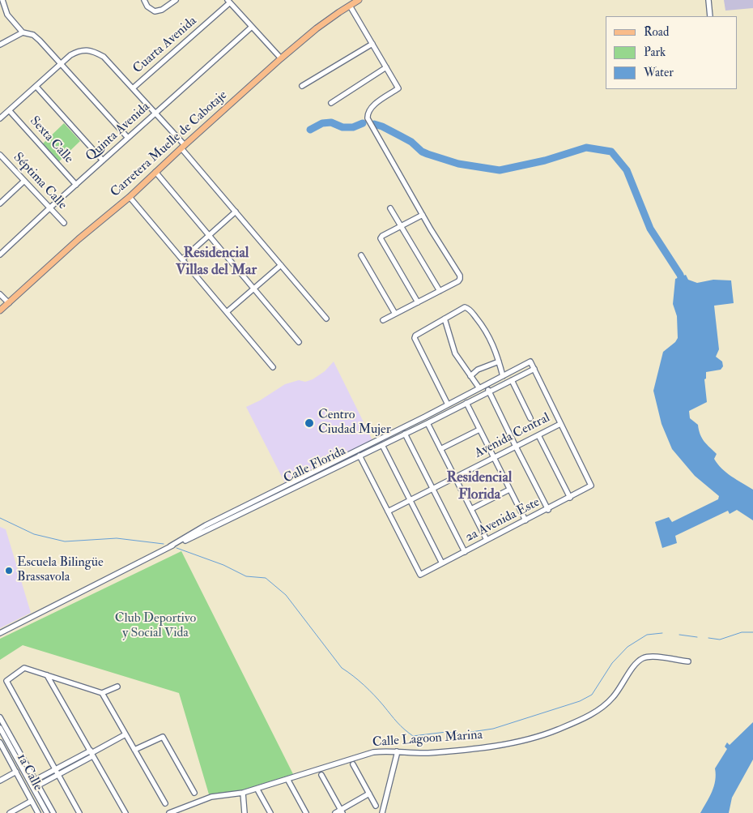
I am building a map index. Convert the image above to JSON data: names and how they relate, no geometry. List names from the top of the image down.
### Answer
{
  "streets": {
    "main road": ["Carretera Muelle de Cabotaje"],
    "street": [
      "Cuarta Avenida",
      "Quinta Avenida",
      "Sexta Calle",
      "Séptima Calle",
      "Avenida Central",
      "Calle Florida",
      "2a Avenida Este",
      "Calle Lagoon Marina",
      "1a Calle"
    ]
  },
  "crossings": [
    ["Quinta Avenida", "Sexta Calle"],
    ["Quinta Avenida", "Séptima Calle"],
    ["Avenida Central", "2a Avenida Este"]
  ],
  "districts": ["Residencial Villas del Mar", "Residencial Florida"],
  "parks": ["Club Deportivo y Social Vida"],
  "places": ["Centro Ciudad Mujer", "Escuela Bilingüe Brassavola"],
  "legend": ["Road", "Park", "Water"]
}
